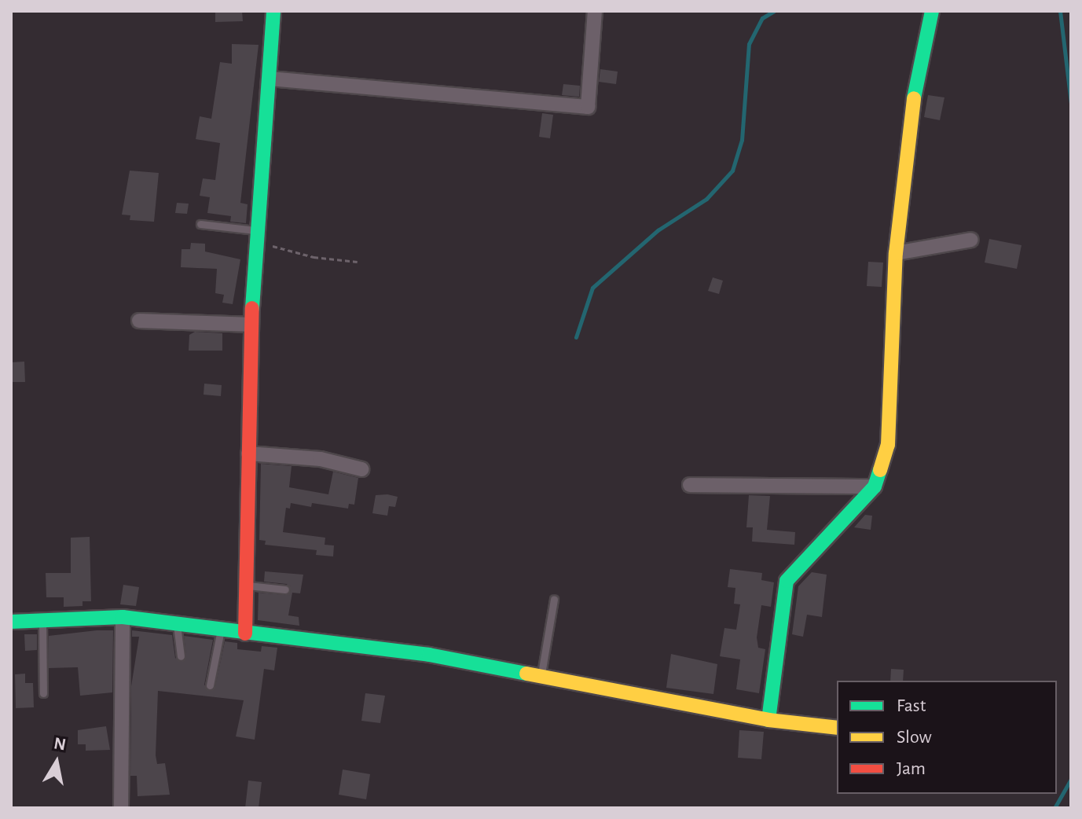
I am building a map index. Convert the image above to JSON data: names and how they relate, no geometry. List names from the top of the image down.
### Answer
{
  "legend": ["Fast", "Slow", "Jam"],
  "north": "top"
}
